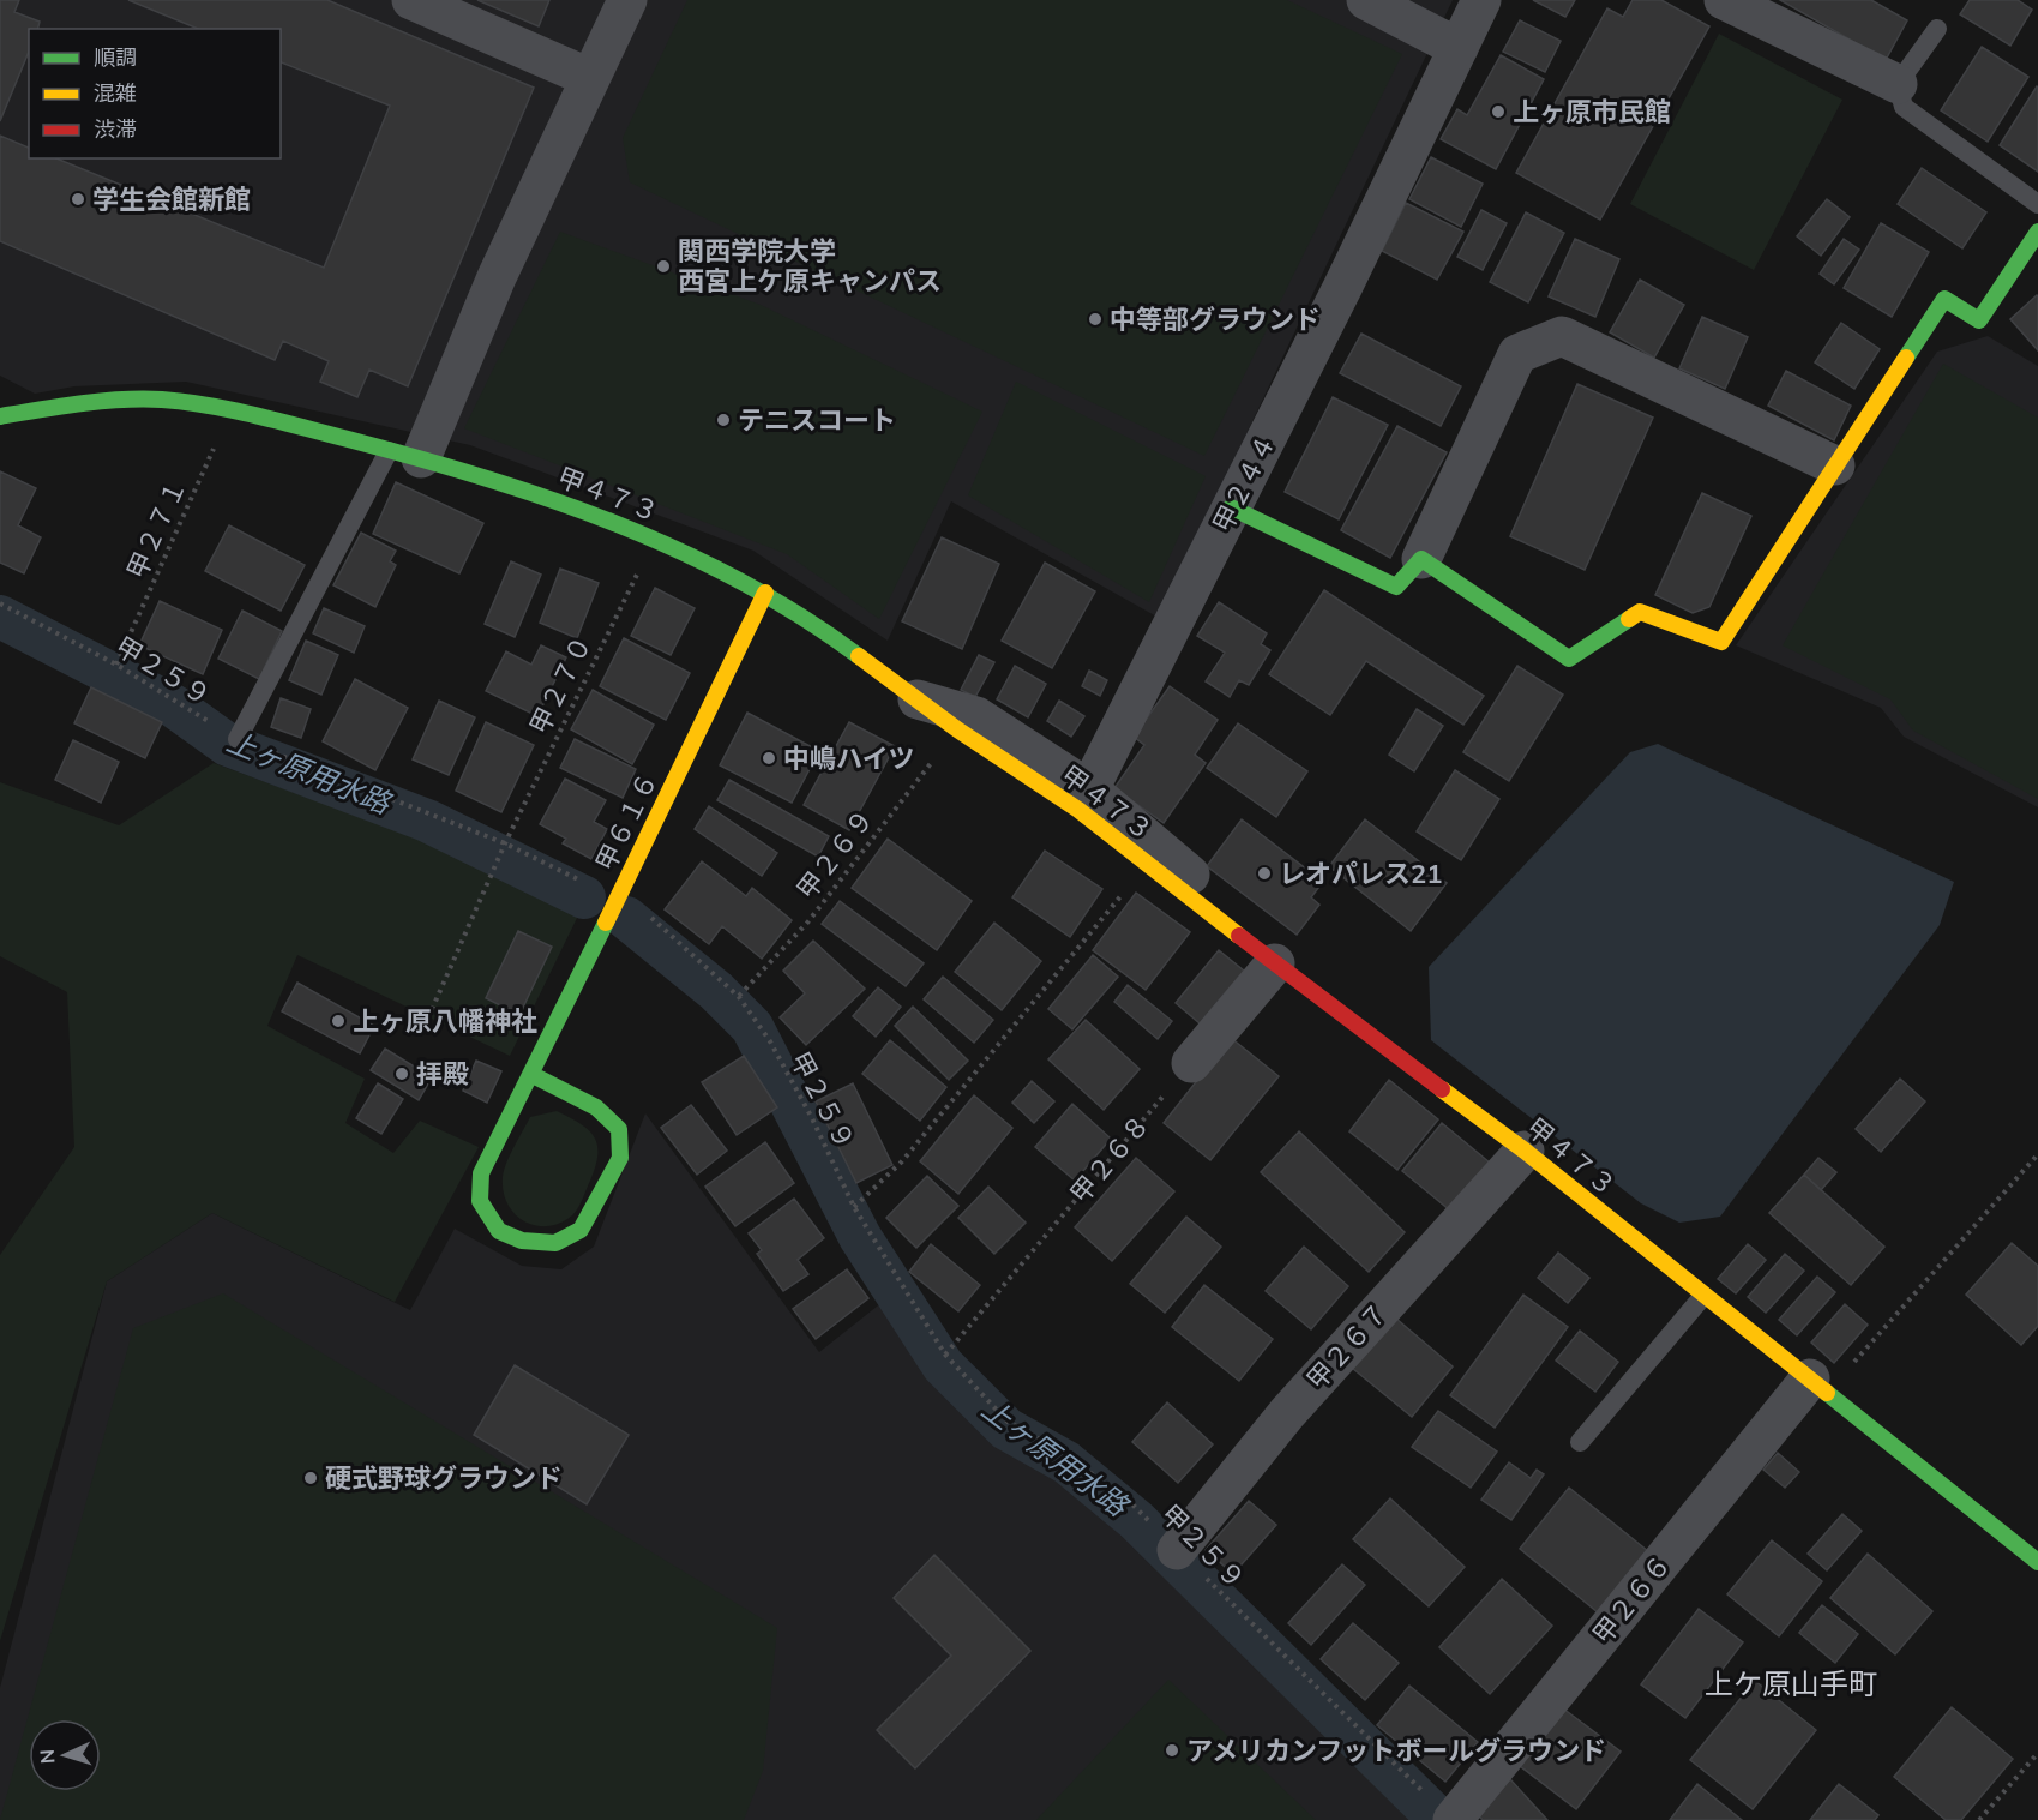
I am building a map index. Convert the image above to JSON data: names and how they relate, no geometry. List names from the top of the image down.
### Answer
{
  "streets": {
    "street": [
      "甲２４４",
      "甲４７３",
      "甲６１６",
      "甲２６７",
      "甲２６６"
    ],
    "path": [
      "甲２７１",
      "甲２５９",
      "甲２７０",
      "甲２６９",
      "甲２６８"
    ]
  },
  "crossings": [
    ["甲４７３", "甲２７１"],
    ["甲４７３", "甲２７０"],
    ["甲４７３", "甲６１６"],
    ["甲４７３", "甲２６９"],
    ["甲４７３", "甲２６７"],
    ["甲４７３", "甲２６６"],
    ["甲２７１", "甲２５９"],
    ["甲２５９", "甲２７０"],
    ["甲２５９", "甲６１６"],
    ["甲２５９", "甲２６９"],
    ["甲２５９", "甲２６８"],
    ["甲２５９", "甲２６７"],
    ["甲２５９", "甲２６６"]
  ],
  "districts": ["上ケ原山手町"],
  "water": ["上ヶ原用水路"],
  "places": [
    "上ヶ原市民館",
    "学生会館新館",
    "関西学院大学 西宮上ケ原キャンパス",
    "中等部グラウンド",
    "テニスコート",
    "中嶋ハイツ",
    "レオパレス21",
    "上ヶ原八幡神社",
    "拝殿",
    "硬式野球グラウンド",
    "アメリカンフットボールグラウンド"
  ],
  "legend": ["順調", "混雑", "渋滞"],
  "north": "left"
}
